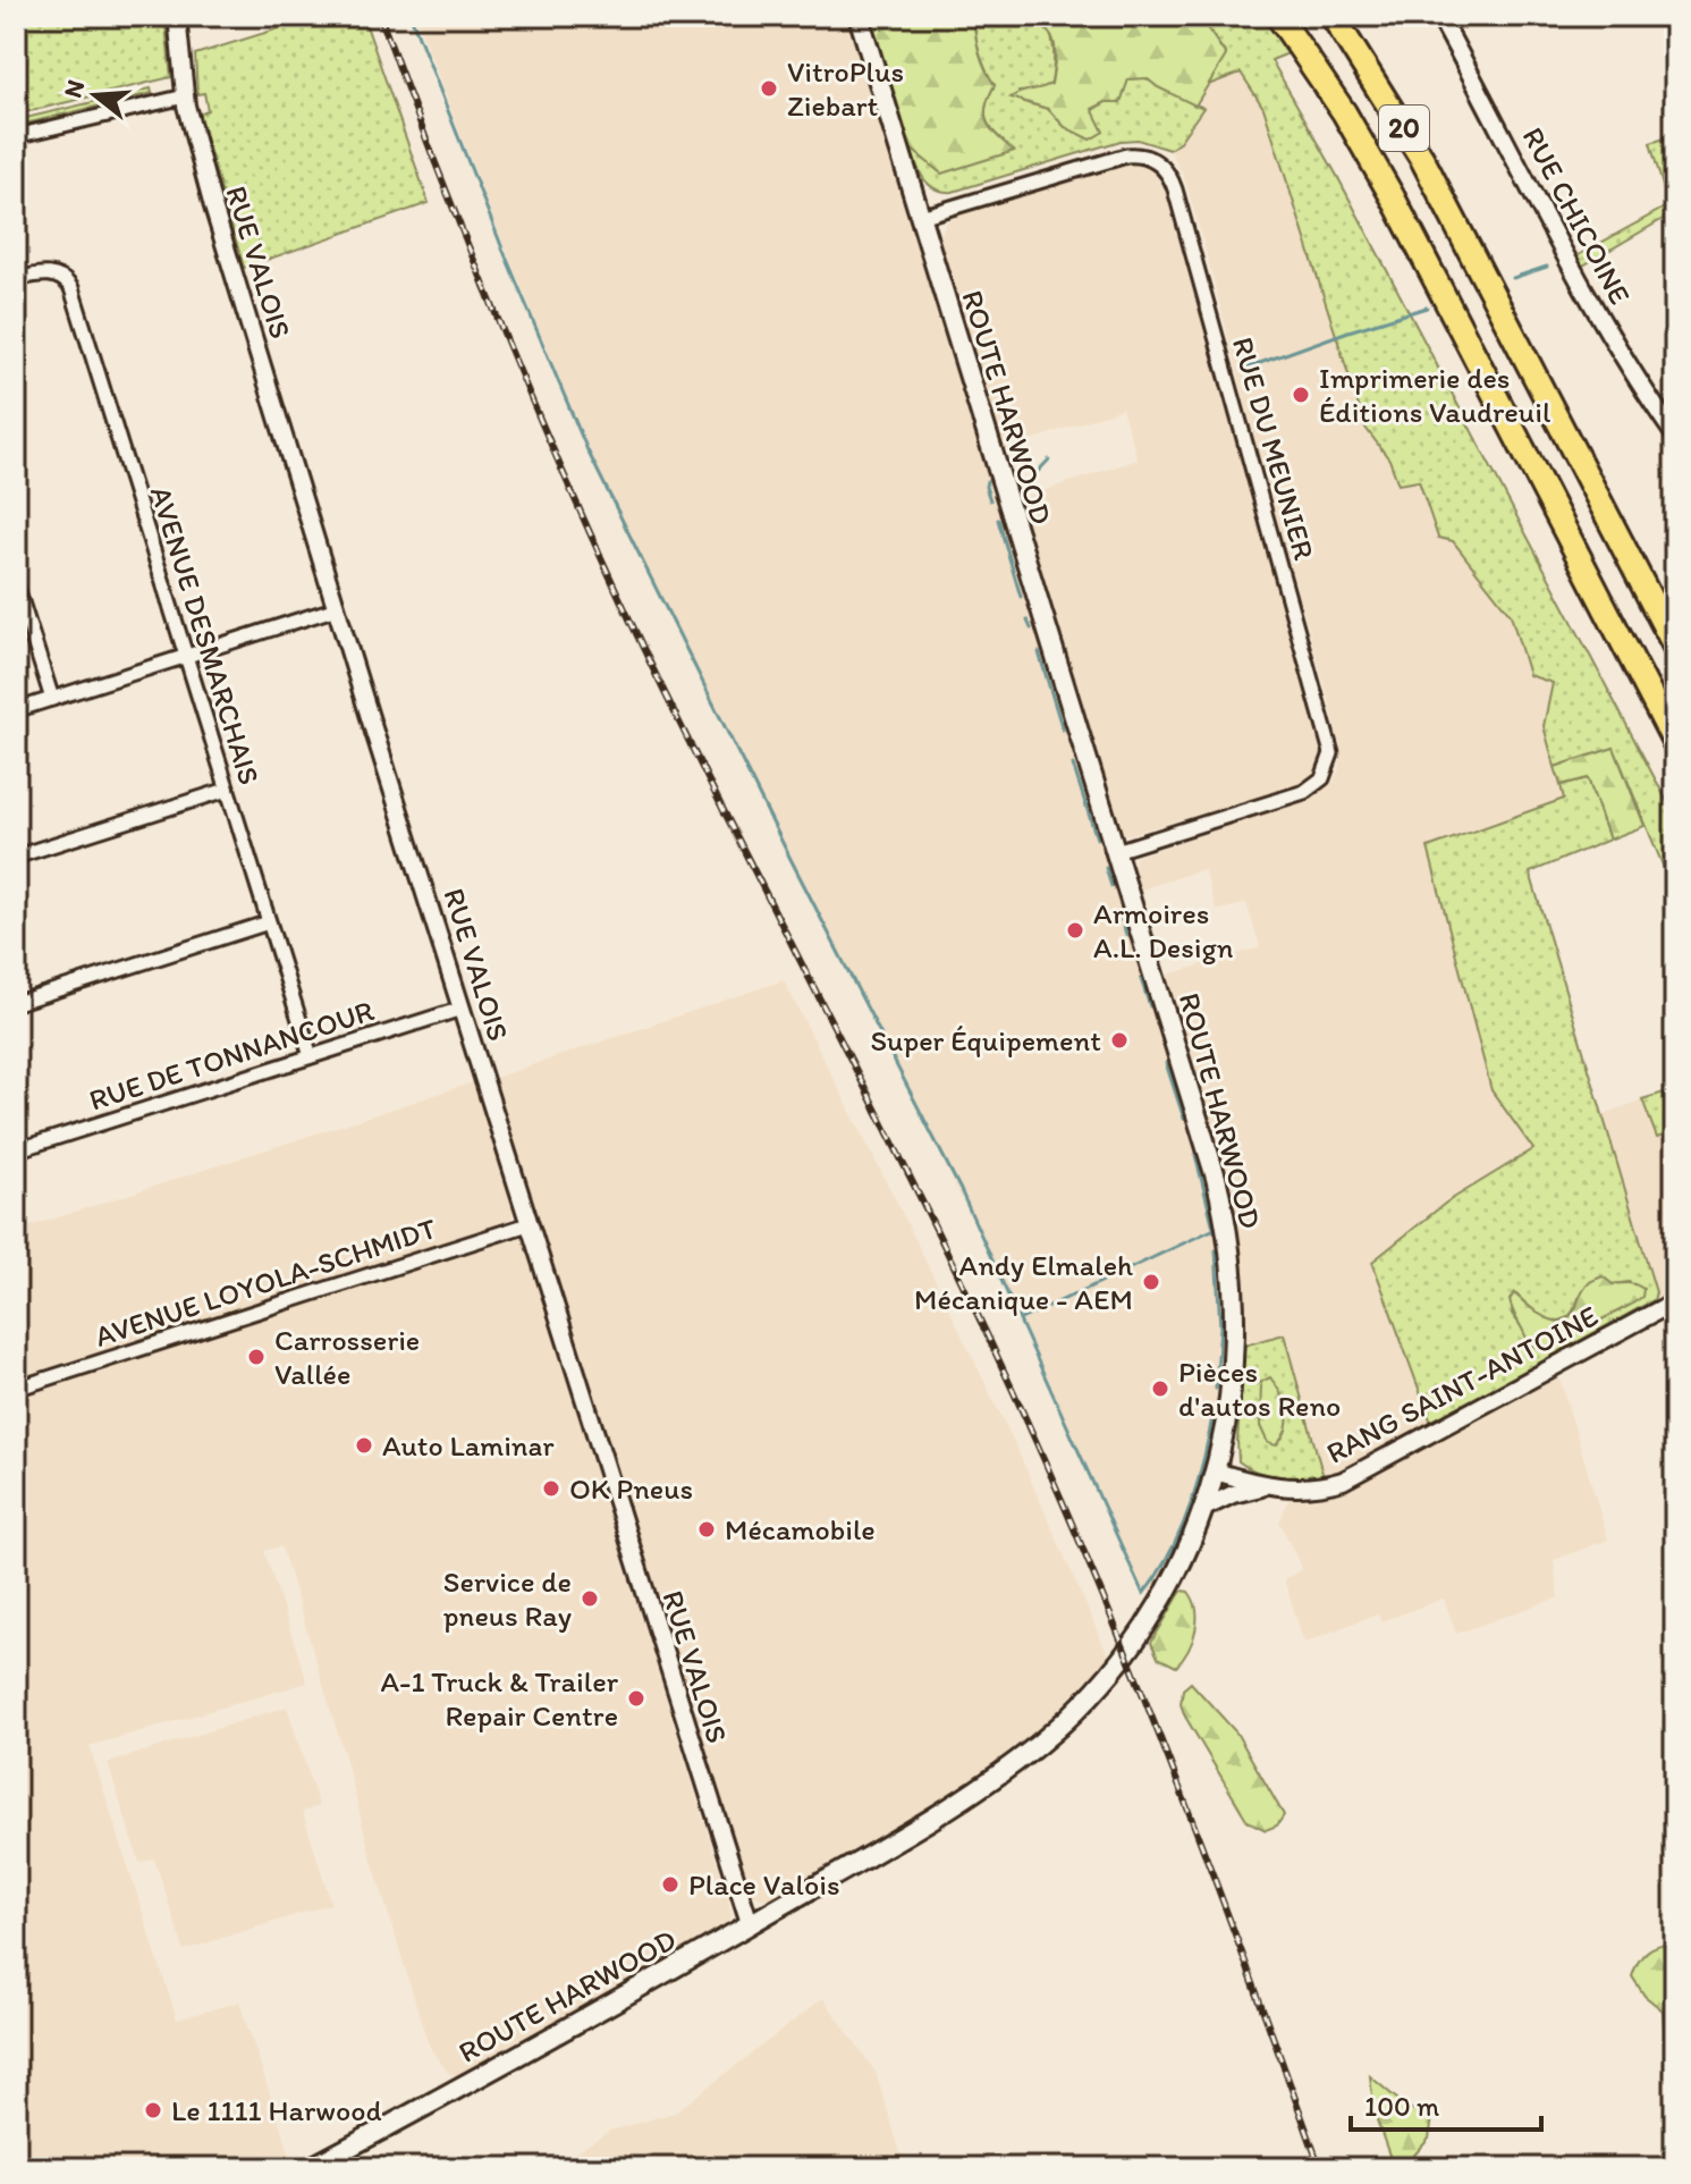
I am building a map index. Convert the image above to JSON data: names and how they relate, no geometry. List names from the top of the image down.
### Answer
{
  "streets": {
    "highway": ["20"],
    "main road": ["ROUTE HARWOOD"],
    "street": [
      "RUE CHICOINE",
      "RUE VALOIS",
      "RUE DU MEUNIER",
      "AVENUE DESMARCHAIS",
      "RUE DE TONNANCOUR",
      "AVENUE LOYOLA-SCHMIDT",
      "RANG SAINT-ANTOINE"
    ]
  },
  "crossings": [
    ["RUE VALOIS", "ROUTE HARWOOD"],
    ["RUE VALOIS", "RUE DE TONNANCOUR"],
    ["RUE VALOIS", "AVENUE LOYOLA-SCHMIDT"],
    ["ROUTE HARWOOD", "RUE DU MEUNIER"],
    ["ROUTE HARWOOD", "RANG SAINT-ANTOINE"],
    ["AVENUE DESMARCHAIS", "RUE DE TONNANCOUR"]
  ],
  "places": [
    "VitroPlus Ziebart",
    "Imprimerie des Éditions Vaudreuil",
    "Armoires A.L. Design",
    "Super Équipement",
    "Andy Elmaleh Mécanique - AEM",
    "Carrosserie Vallée",
    "Pièces d'autos Reno",
    "Auto Laminar",
    "OK Pneus",
    "Mécamobile",
    "Service de pneus Ray",
    "A-1 Truck & Trailer Repair Centre",
    "Place Valois",
    "Le 1111 Harwood"
  ],
  "scale_bar": "100 m",
  "north": "left"
}
